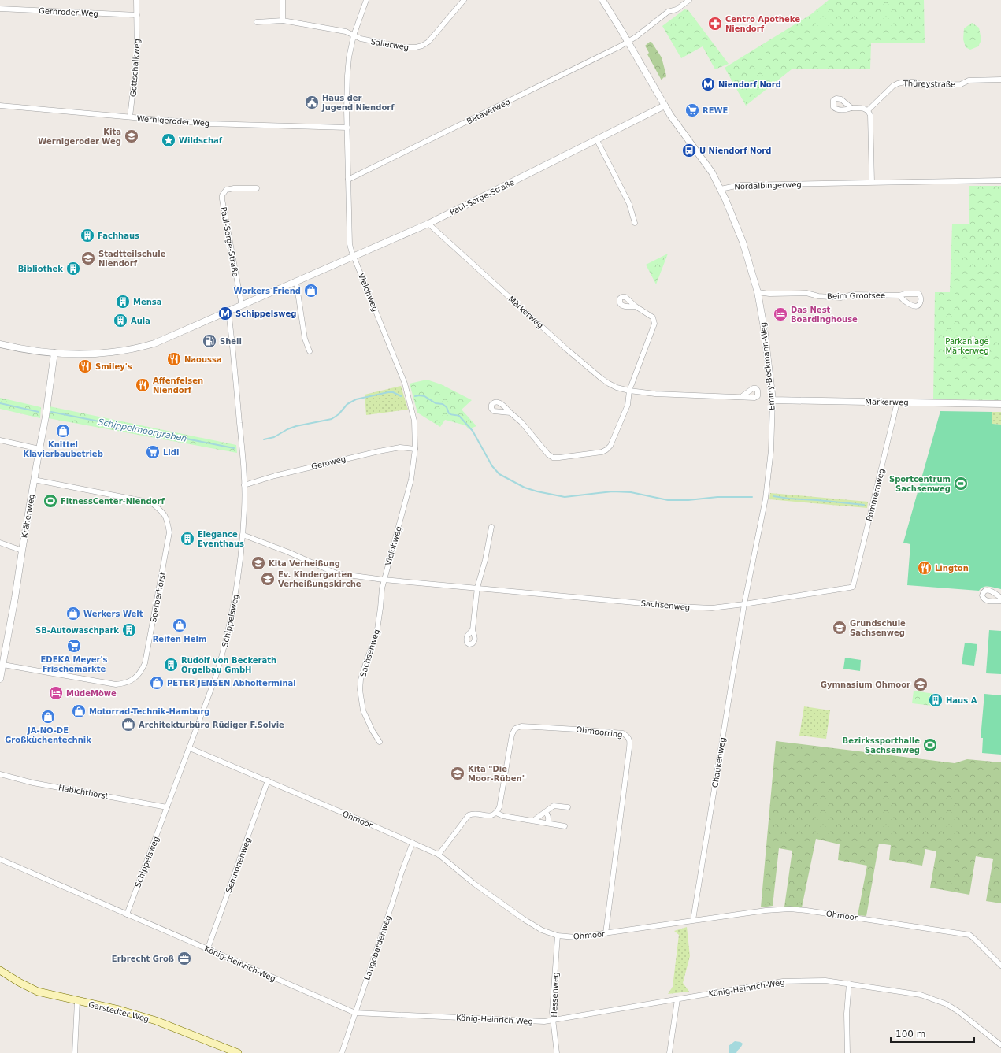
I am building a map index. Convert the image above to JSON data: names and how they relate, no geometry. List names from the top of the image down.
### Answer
{
  "streets": {
    "main road": ["Garstedter Weg"],
    "street": [
      "Gernroder Weg",
      "Salierweg",
      "Gottschalkweg",
      "Thüreystraße",
      "Bataverweg",
      "Wernigeroder Weg",
      "Nordalbingerweg",
      "Paul-Sorge-Straße",
      "Vielohweg",
      "Beim Grootsee",
      "Märkerweg",
      "Emmy-Beckmann-Weg",
      "Geroweg",
      "Pommernweg",
      "Krähenweg",
      "Sperberhorst",
      "Sachsenweg",
      "Schippelsweg",
      "Ohmoorring",
      "Chaukenweg",
      "Habichthorst",
      "Ohmoor",
      "Semnonenweg",
      "Langobardenweg",
      "König-Heinrich-Weg",
      "Hessenweg"
    ]
  },
  "crossings": [
    ["Gernroder Weg", "Gottschalkweg"],
    ["Salierweg", "Vielohweg"],
    ["Gottschalkweg", "Wernigeroder Weg"],
    ["Bataverweg", "Vielohweg"],
    ["Wernigeroder Weg", "Vielohweg"],
    ["Nordalbingerweg", "Emmy-Beckmann-Weg"],
    ["Paul-Sorge-Straße", "Vielohweg"],
    ["Paul-Sorge-Straße", "Märkerweg"],
    ["Paul-Sorge-Straße", "Krähenweg"],
    ["Paul-Sorge-Straße", "Schippelsweg"],
    ["Vielohweg", "Geroweg"],
    ["Vielohweg", "Sachsenweg"],
    ["Beim Grootsee", "Emmy-Beckmann-Weg"],
    ["Märkerweg", "Emmy-Beckmann-Weg"],
    ["Märkerweg", "Pommernweg"],
    ["Emmy-Beckmann-Weg", "Sachsenweg"],
    ["Emmy-Beckmann-Weg", "Chaukenweg"],
    ["Geroweg", "Schippelsweg"],
    ["Pommernweg", "Sachsenweg"],
    ["Krähenweg", "Sperberhorst"],
    ["Sachsenweg", "Schippelsweg"],
    ["Sachsenweg", "Chaukenweg"],
    ["Schippelsweg", "Habichthorst"],
    ["Schippelsweg", "Ohmoor"],
    ["Schippelsweg", "König-Heinrich-Weg"],
    ["Ohmoorring", "Ohmoor"],
    ["Chaukenweg", "Ohmoor"],
    ["Ohmoor", "Semnonenweg"],
    ["Ohmoor", "Langobardenweg"],
    ["Ohmoor", "Hessenweg"],
    ["Semnonenweg", "König-Heinrich-Weg"],
    ["Langobardenweg", "König-Heinrich-Weg"],
    ["König-Heinrich-Weg", "Hessenweg"]
  ],
  "water": ["Schippelmoorgraben"],
  "parks": ["Parkanlage Märkerweg"],
  "places": {
    "pharmacy": ["Centro Apotheke Niendorf"],
    "metro station": ["Niendorf Nord", "Schippelsweg"],
    "public building": ["Haus der Jugend Niendorf"],
    "supermarket": ["REWE", "Lidl", "EDEKA Meyer's Frischemärkte"],
    "school or university": [
      "Kita Wernigeroder Weg",
      "Stadtteilschule Niendorf",
      "Kita Verheißung",
      "Ev. Kindergarten Verheißungskirche",
      "Grundschule Sachsenweg",
      "Gymnasium Ohmoor",
      "Kita \"Die Moor-Rüben\""
    ],
    "place": ["Wildschaf"],
    "bus stop": ["U Niendorf Nord"],
    "building": [
      "Fachhaus",
      "Bibliothek",
      "Mensa",
      "Aula",
      "Elegance Eventhaus",
      "SB-Autowaschpark",
      "Rudolf von Beckerath Orgelbau GmbH",
      "Haus A"
    ],
    "shop": [
      "Workers Friend",
      "Knittel Klavierbaubetrieb",
      "Werkers Welt",
      "Reifen Helm",
      "PETER JENSEN Abholterminal",
      "Motorrad-Technik-Hamburg",
      "JA-NO-DE Großküchentechnik"
    ],
    "hotel": ["Das Nest Boardinghouse", "MüdeMöwe"],
    "fuel station": ["Shell"],
    "restaurant": [
      "Naoussa",
      "Smiley's",
      "Affenfelsen Niendorf",
      "Lington"
    ],
    "sports": ["Sportcentrum Sachsenweg", "FitnessCenter-Niendorf", "Bezirkssporthalle Sachsenweg"],
    "office": ["Architekturbüro Rüdiger F.Solvie", "Erbrecht Groß"]
  },
  "scale_bar": "100 m"
}
